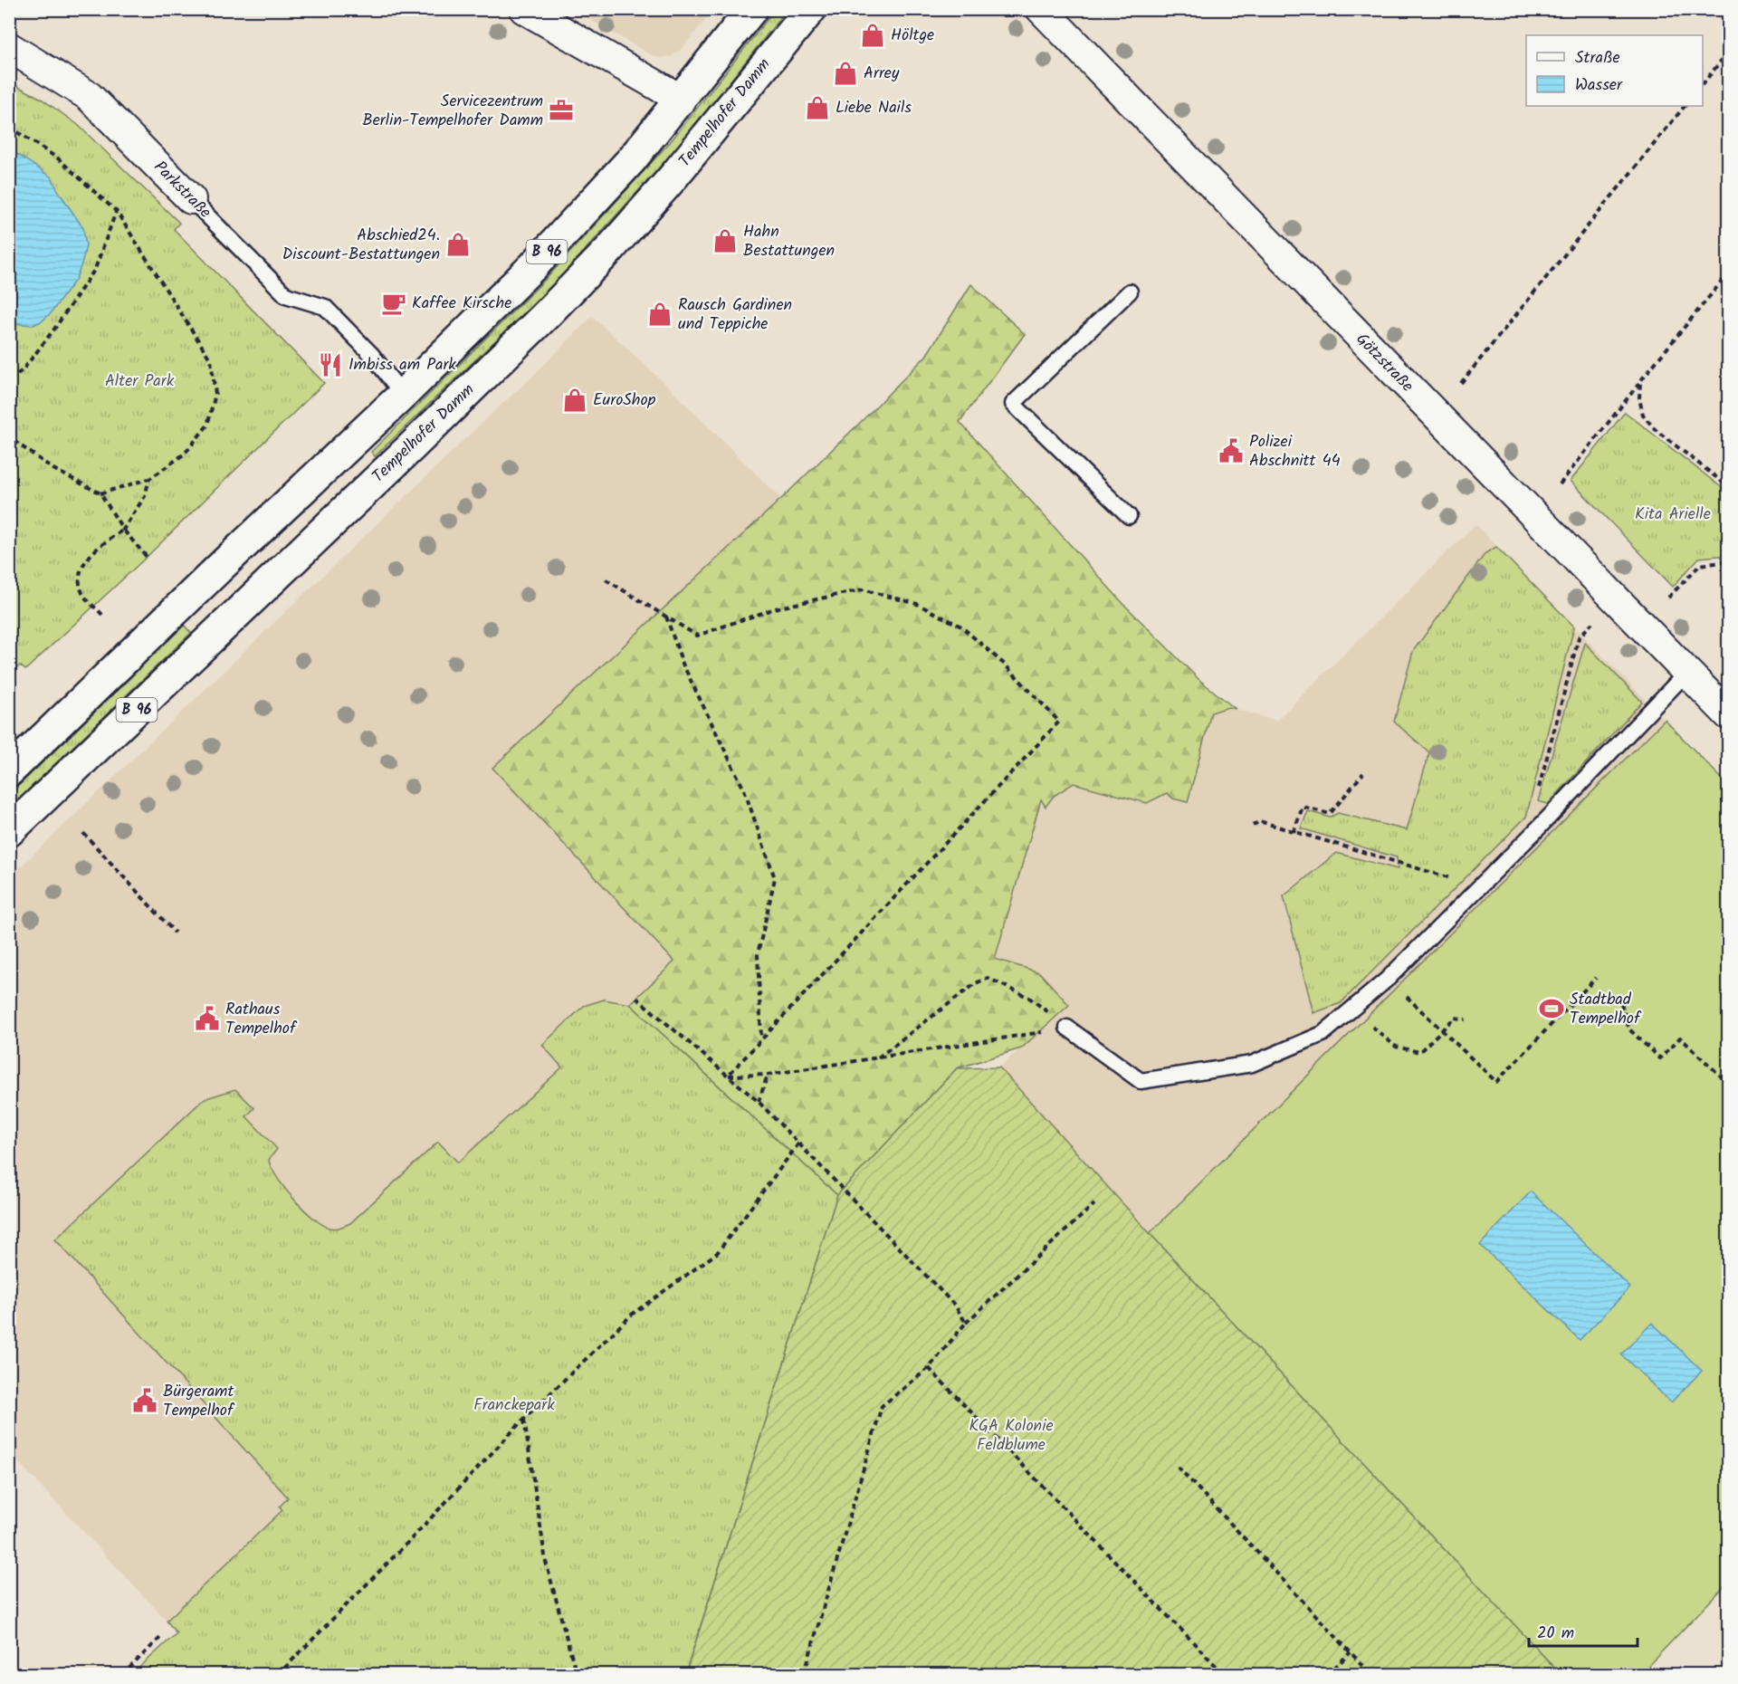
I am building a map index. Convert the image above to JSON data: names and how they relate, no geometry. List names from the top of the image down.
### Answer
{
  "streets": {
    "main road": ["Tempelhofer Damm", "B 96"],
    "street": ["Parkstraße", "Götzstraße"]
  },
  "crossings": [
    ["Parkstraße", "B 96"]
  ],
  "parks": [
    "Alter Park",
    "Kita Arielle",
    "Franckepark",
    "KGA Kolonie Feldblume"
  ],
  "places": {
    "shop": [
      "Höltge",
      "Arrey",
      "Liebe Nails",
      "Hahn Bestattungen",
      "Abschied24. Discount-Bestattungen",
      "Rausch Gardinen und Teppiche",
      "EuroShop"
    ],
    "office": ["Servicezentrum Berlin-Tempelhofer Damm"],
    "cafe": ["Kaffee Kirsche"],
    "restaurant": ["Imbiss am Park"],
    "public building": ["Polizei Abschnitt 44", "Rathaus Tempelhof", "Bürgeramt Tempelhof"],
    "sports": ["Stadtbad Tempelhof"]
  },
  "legend": ["Straße", "Wasser"],
  "scale_bar": "20 m"
}
